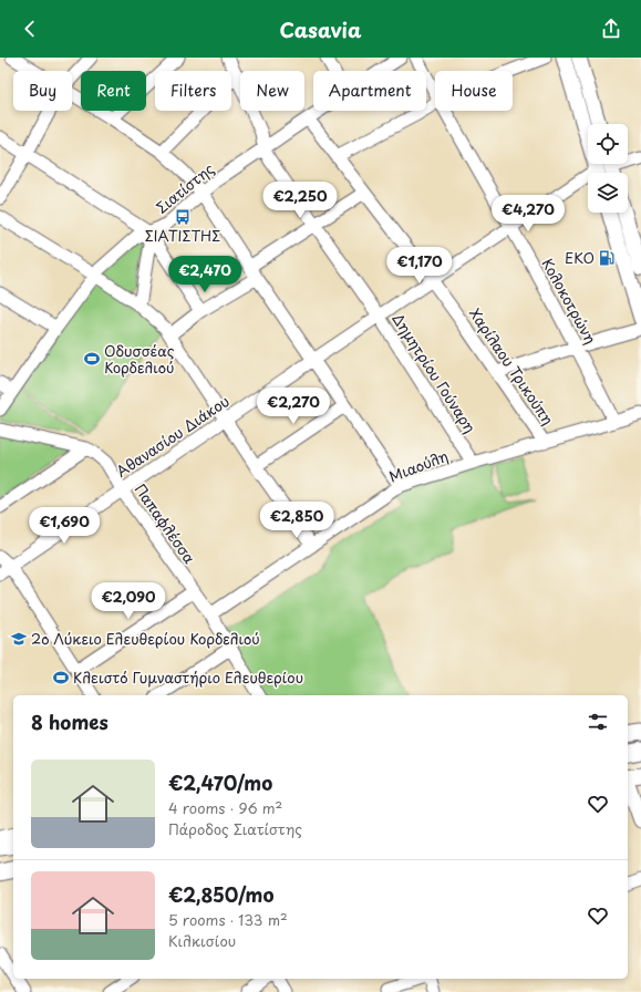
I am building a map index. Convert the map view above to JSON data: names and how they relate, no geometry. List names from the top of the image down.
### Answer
{
  "streets": {
    "street": [
      "Σιατίστης",
      "Κολοκοτρώνη",
      "Χαρίλαου Τρικούπη",
      "Δημητρίου Γούναρη",
      "Αθανασίου Διάκου",
      "Μιαούλη",
      "Παπαφλέσσα"
    ]
  },
  "crossings": [
    ["Σιατίστης", "Χαρίλαου Τρικούπη"],
    ["Σιατίστης", "Δημητρίου Γούναρη"],
    ["Κολοκοτρώνη", "Αθανασίου Διάκου"],
    ["Κολοκοτρώνη", "Μιαούλη"],
    ["Χαρίλαου Τρικούπη", "Αθανασίου Διάκου"],
    ["Χαρίλαου Τρικούπη", "Μιαούλη"],
    ["Δημητρίου Γούναρη", "Αθανασίου Διάκου"],
    ["Δημητρίου Γούναρη", "Μιαούλη"],
    ["Αθανασίου Διάκου", "Παπαφλέσσα"],
    ["Μιαούλη", "Παπαφλέσσα"]
  ],
  "places": {
    "bus stop": ["ΣΙΑΤΙΣΤΗΣ"],
    "fuel station": ["EKO"],
    "sports": ["Οδυσσέας Κορδελιού", "Κλειστό Γυμναστήριο Ελευθερίου"],
    "school or university": ["2ο Λύκειο Ελευθερίου Κορδελιού"]
  },
  "page": {
    "header": "Casavia",
    "chip": [
      "Buy",
      "Rent",
      "Filters",
      "New",
      "Apartment",
      "House"
    ],
    "price": [
      "€2,250",
      "€4,270",
      "€1,170",
      "€2,470",
      "€2,270",
      "€2,850",
      "€1,690",
      "€2,090"
    ],
    "heading": "8 homes",
    "list": [
      {
        "name": "€2,470/mo",
        "note": "4 rooms · 96 m² · Πάροδος Σιατίστης"
      },
      {
        "name": "€2,850/mo",
        "note": "5 rooms · 133 m² · Κιλκισίου"
      }
    ]
  }
}
